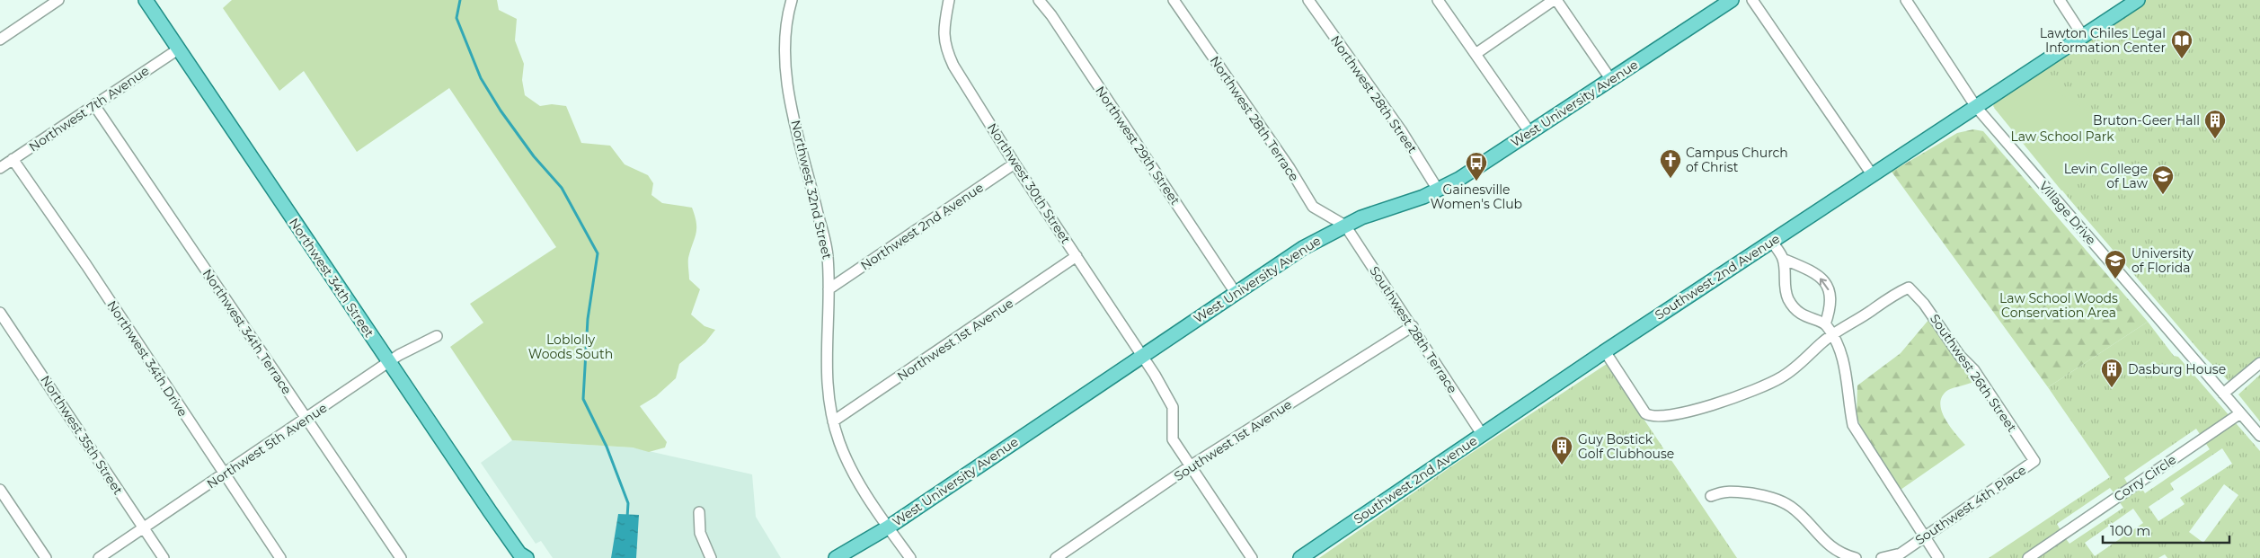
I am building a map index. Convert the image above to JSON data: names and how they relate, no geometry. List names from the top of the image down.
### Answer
{
  "streets": {
    "main road": ["West University Avenue", "Southwest 2nd Avenue", "Northwest 34th Street"],
    "street": [
      "Northwest 28th Street",
      "Northwest 7th Avenue",
      "Northwest 28th Terrace",
      "Northwest 29th Street",
      "Northwest 30th Street",
      "Northwest 32nd Street",
      "Village Drive",
      "Northwest 2nd Avenue",
      "Southwest 28th Terrace",
      "Northwest 34th Terrace",
      "Northwest 1st Avenue",
      "Northwest 34th Drive",
      "Southwest 26th Street",
      "Northwest 35th Street",
      "Southwest 1st Avenue",
      "Northwest 5th Avenue",
      "Corry Circle",
      "Southwest 4th Place"
    ]
  },
  "crossings": [
    ["Northwest 28th Street", "West University Avenue"],
    ["West University Avenue", "Northwest 28th Terrace"],
    ["West University Avenue", "Northwest 29th Street"],
    ["West University Avenue", "Northwest 30th Street"],
    ["West University Avenue", "Northwest 32nd Street"],
    ["West University Avenue", "Southwest 28th Terrace"],
    ["Northwest 7th Avenue", "Northwest 34th Street"],
    ["Northwest 7th Avenue", "Northwest 34th Terrace"],
    ["Northwest 7th Avenue", "Northwest 34th Drive"],
    ["Northwest 28th Terrace", "Southwest 28th Terrace"],
    ["Northwest 30th Street", "Northwest 2nd Avenue"],
    ["Northwest 30th Street", "Northwest 1st Avenue"],
    ["Northwest 30th Street", "Southwest 1st Avenue"],
    ["Northwest 32nd Street", "Northwest 2nd Avenue"],
    ["Northwest 32nd Street", "Northwest 1st Avenue"],
    ["Village Drive", "Southwest 2nd Avenue"],
    ["Village Drive", "Corry Circle"],
    ["Southwest 2nd Avenue", "Southwest 28th Terrace"],
    ["Northwest 34th Street", "Northwest 5th Avenue"],
    ["Southwest 28th Terrace", "Southwest 1st Avenue"],
    ["Northwest 34th Terrace", "Northwest 5th Avenue"],
    ["Northwest 34th Drive", "Northwest 5th Avenue"],
    ["Southwest 26th Street", "Southwest 4th Place"],
    ["Northwest 35th Street", "Northwest 5th Avenue"]
  ],
  "parks": ["Law School Park", "Law School Woods Conservation Area", "Loblolly Woods South"],
  "places": {
    "library": ["Lawton Chiles Legal Information Center"],
    "building": ["Bruton-Geer Hall", "Dasburg House", "Guy Bostick Golf Clubhouse"],
    "church": ["Campus Church of Christ"],
    "bus stop": ["Gainesville Women's Club"],
    "school or university": ["Levin College of Law", "University of Florida"]
  },
  "scale_bar": "100 m"
}
